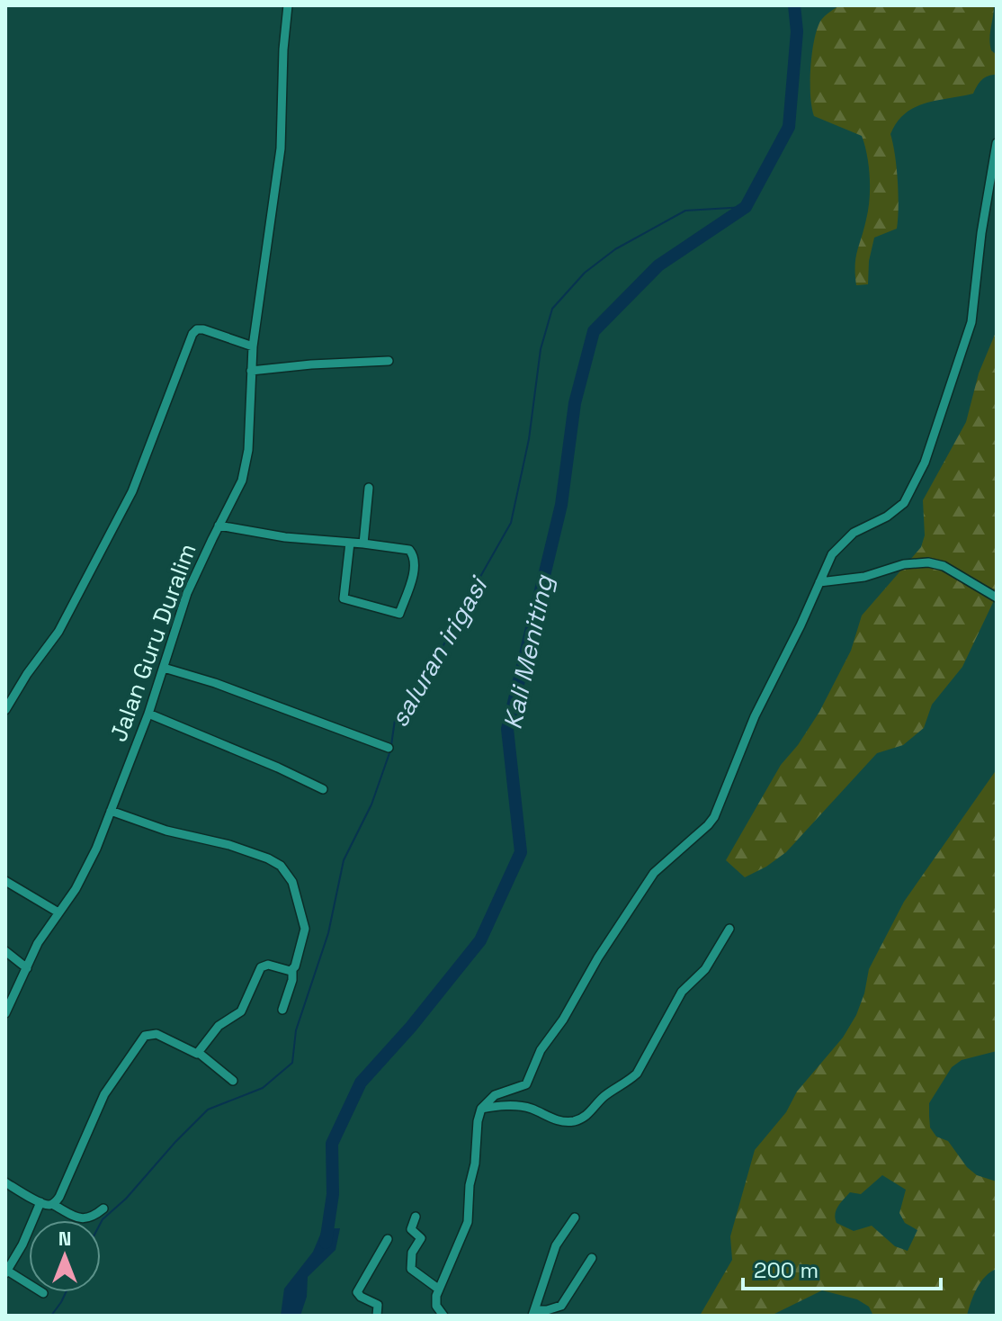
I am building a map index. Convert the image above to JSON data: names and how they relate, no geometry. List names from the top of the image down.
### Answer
{
  "streets": {
    "street": ["Jalan Guru Duralim"]
  },
  "water": ["saluran irigasi", "Kali Meniting"],
  "scale_bar": "200 m",
  "north": "top"
}
